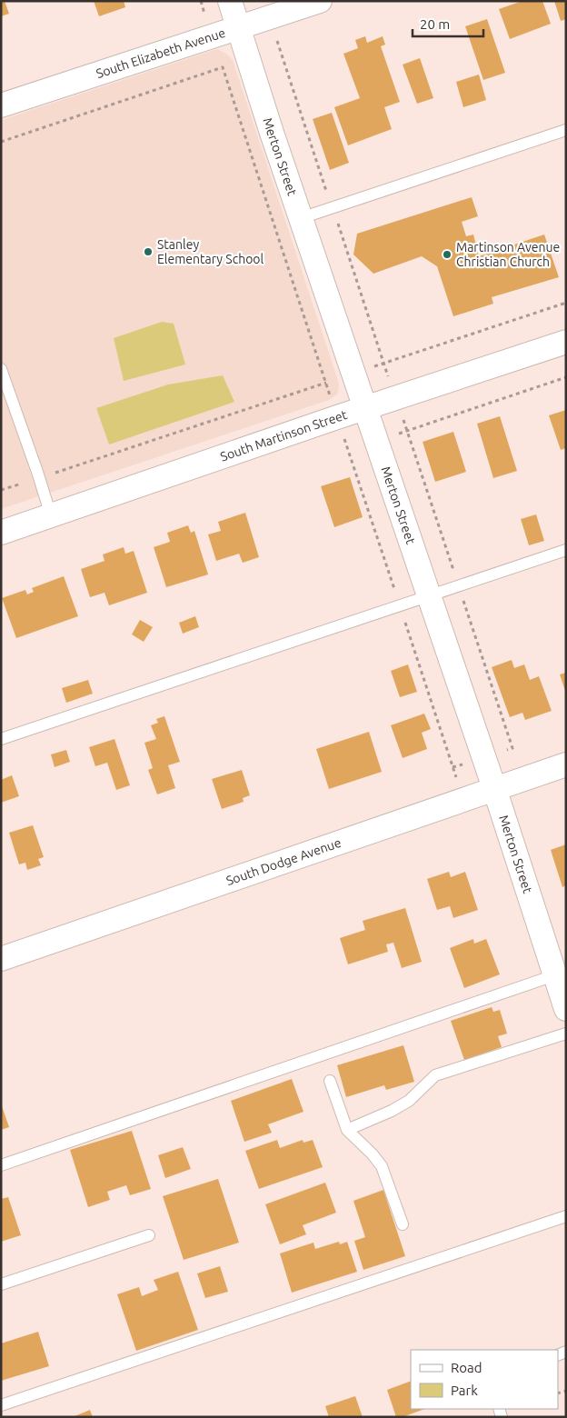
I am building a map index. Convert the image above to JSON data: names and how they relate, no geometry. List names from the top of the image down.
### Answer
{
  "streets": {
    "street": [
      "South Elizabeth Avenue",
      "Merton Street",
      "South Martinson Street",
      "South Dodge Avenue"
    ]
  },
  "crossings": [
    ["South Elizabeth Avenue", "Merton Street"],
    ["Merton Street", "South Martinson Street"],
    ["Merton Street", "South Dodge Avenue"]
  ],
  "places": ["Stanley Elementary School", "Martinson Avenue Christian Church"],
  "legend": ["Road", "Park"],
  "scale_bar": "20 m"
}
